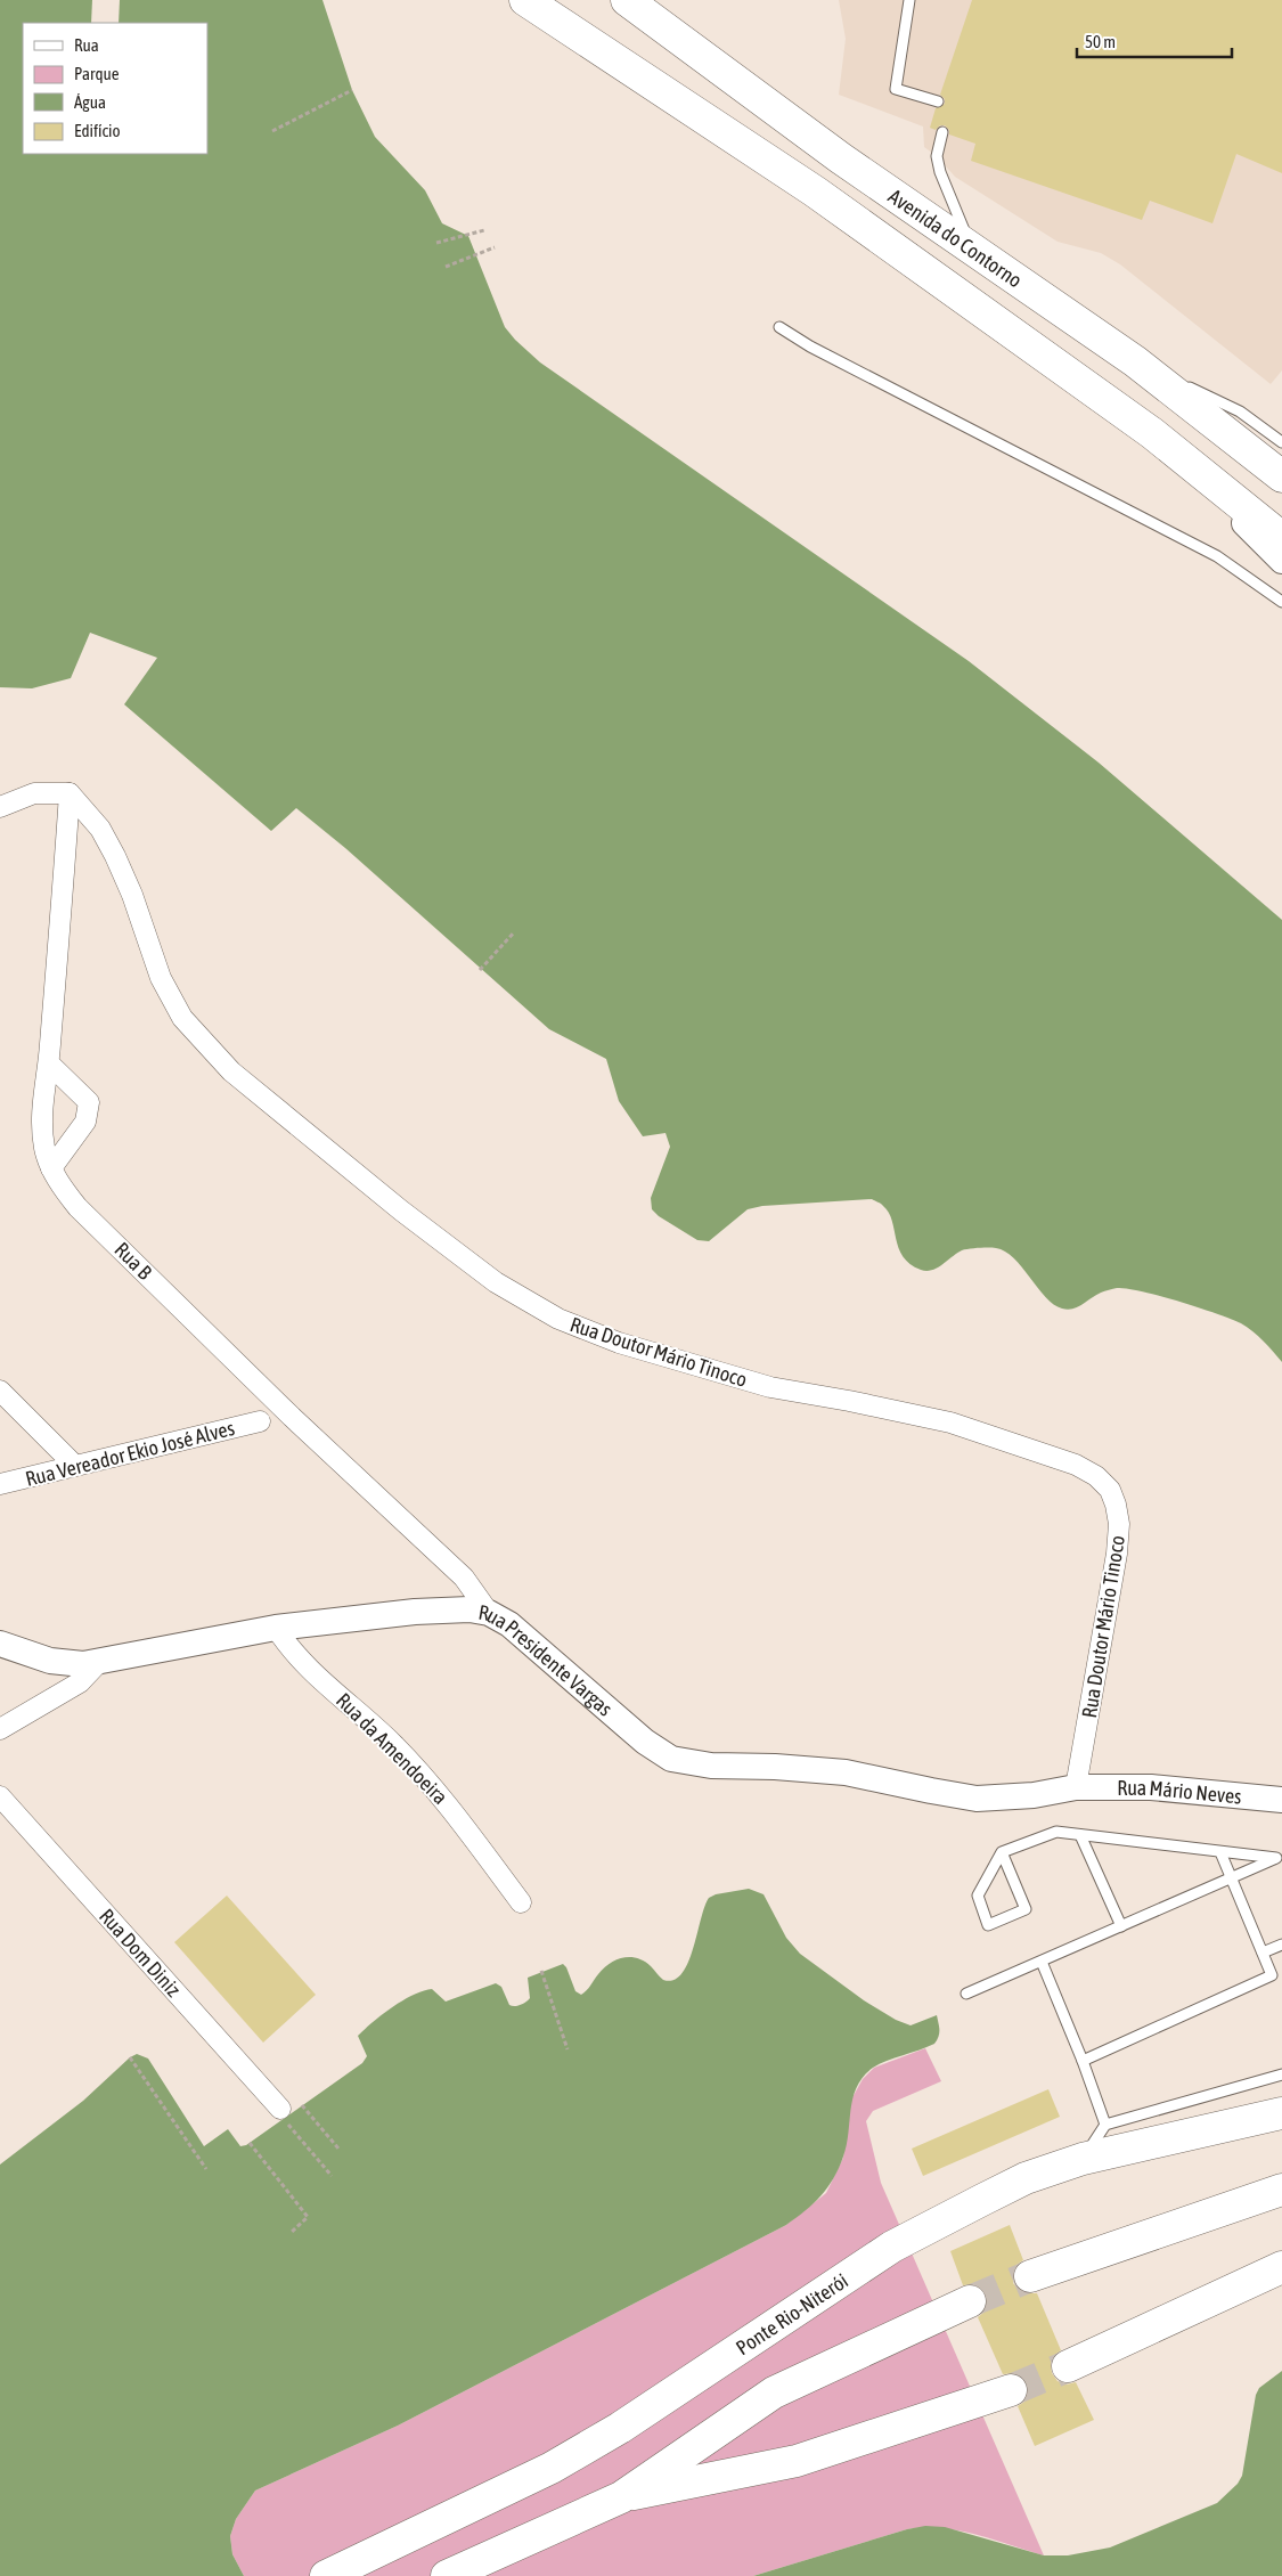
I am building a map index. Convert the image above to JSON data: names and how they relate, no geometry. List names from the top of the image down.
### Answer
{
  "streets": {
    "highway": ["Avenida do Contorno", "Ponte Rio-Niterói"],
    "street": [
      "Rua B",
      "Rua Doutor Mário Tinoco",
      "Rua Vereador Ekio José Alves",
      "Rua Presidente Vargas",
      "Rua da Amendoeira",
      "Rua Mário Neves",
      "Rua Dom Diniz"
    ]
  },
  "crossings": [
    ["Rua B", "Rua Doutor Mário Tinoco"],
    ["Rua B", "Rua Presidente Vargas"],
    ["Rua Doutor Mário Tinoco", "Rua Presidente Vargas"],
    ["Rua Doutor Mário Tinoco", "Rua Mário Neves"],
    ["Rua Presidente Vargas", "Rua da Amendoeira"],
    ["Rua Presidente Vargas", "Rua Mário Neves"]
  ],
  "legend": [
    "Rua",
    "Parque",
    "Água",
    "Edifício"
  ],
  "scale_bar": "50 m"
}
